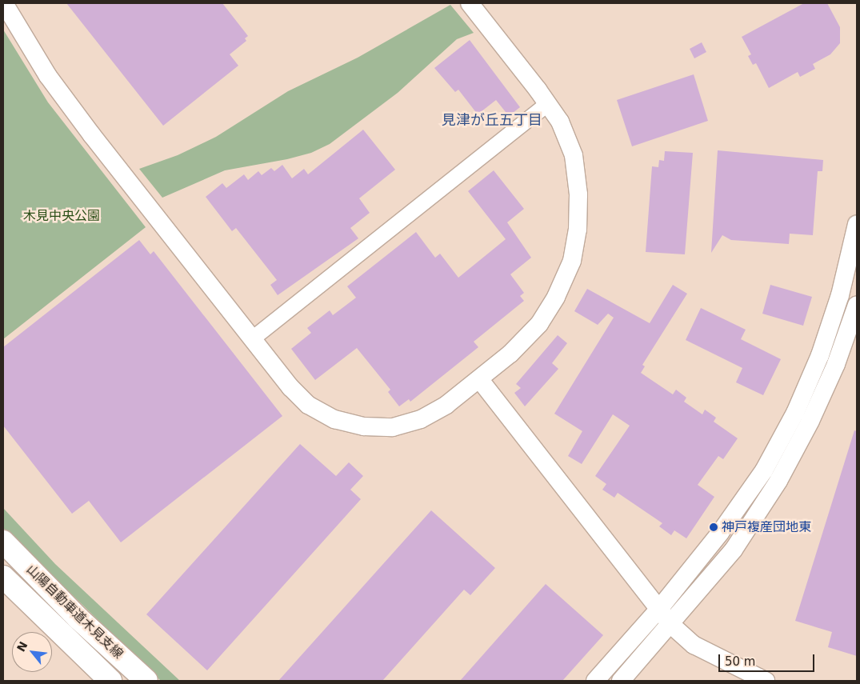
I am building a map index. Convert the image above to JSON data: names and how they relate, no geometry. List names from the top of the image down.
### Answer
{
  "streets": {
    "highway": ["山陽自動車道木見支線"]
  },
  "districts": ["見津が丘五丁目"],
  "parks": ["木見中央公園"],
  "places": ["神戸複産団地東"],
  "scale_bar": "50 m",
  "north": "top left"
}
